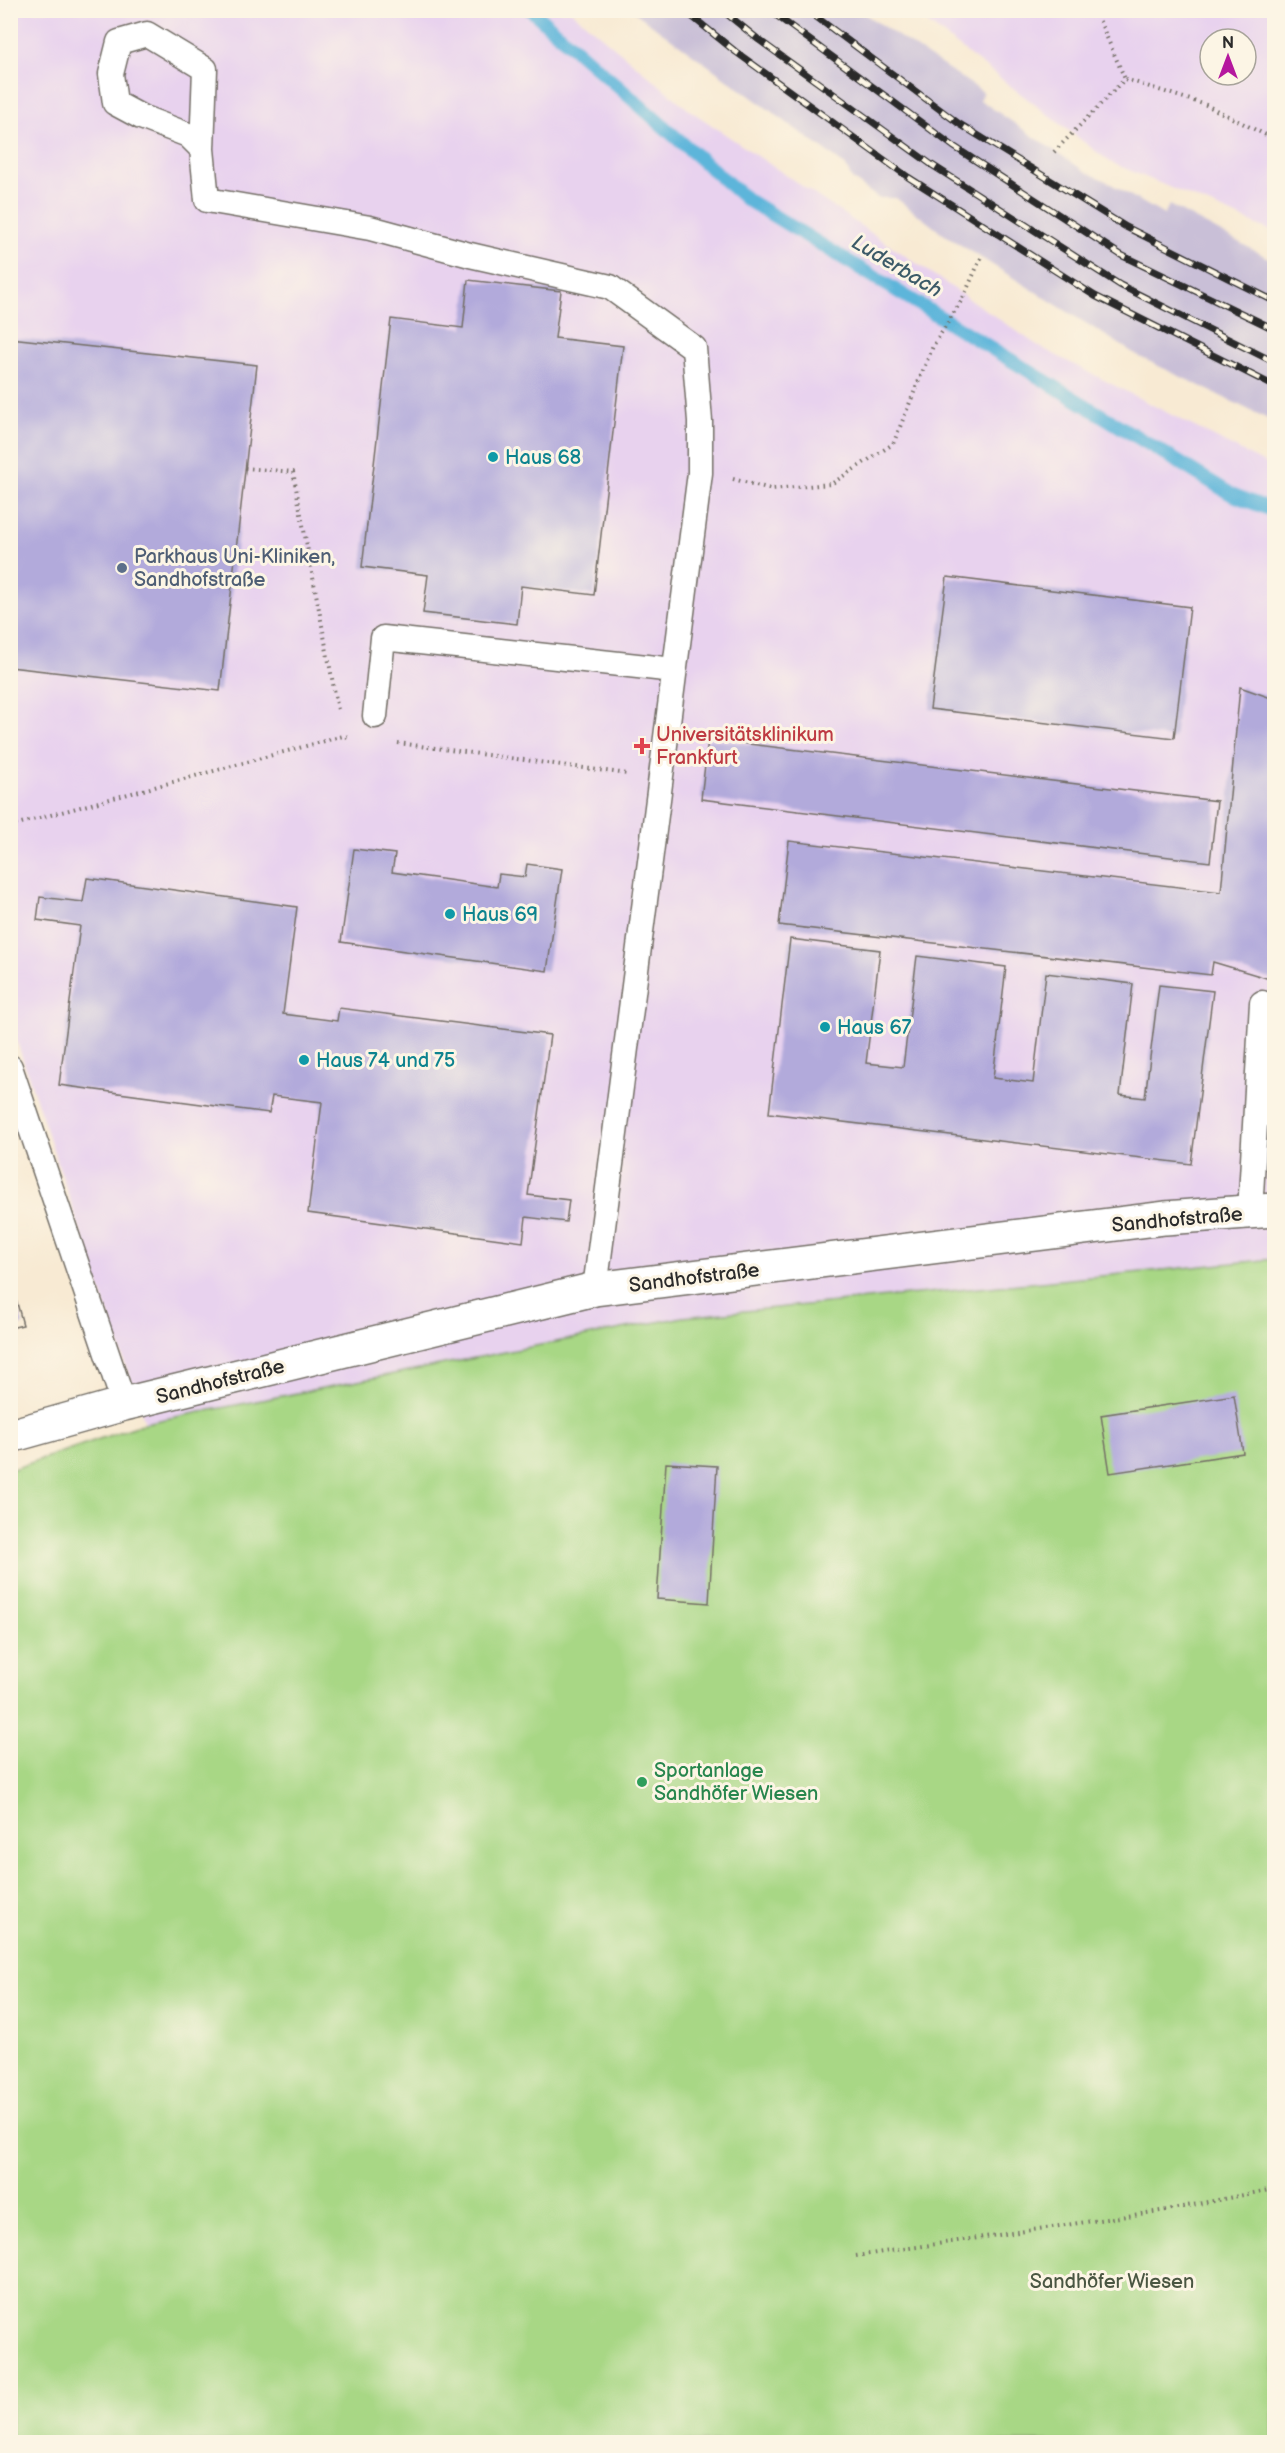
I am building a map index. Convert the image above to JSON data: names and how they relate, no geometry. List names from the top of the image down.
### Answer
{
  "streets": {
    "street": ["Sandhofstraße"]
  },
  "water": ["Luderbach"],
  "parks": ["Sandhöfer Wiesen"],
  "places": {
    "other": [
      "Haus 68",
      "Parkhaus Uni-Kliniken, Sandhofstraße",
      "Haus 69",
      "Haus 67",
      "Haus 74 und 75",
      "Sportanlage Sandhöfer Wiesen"
    ],
    "health": ["Universitätsklinikum Frankfurt"]
  },
  "north": "top"
}
